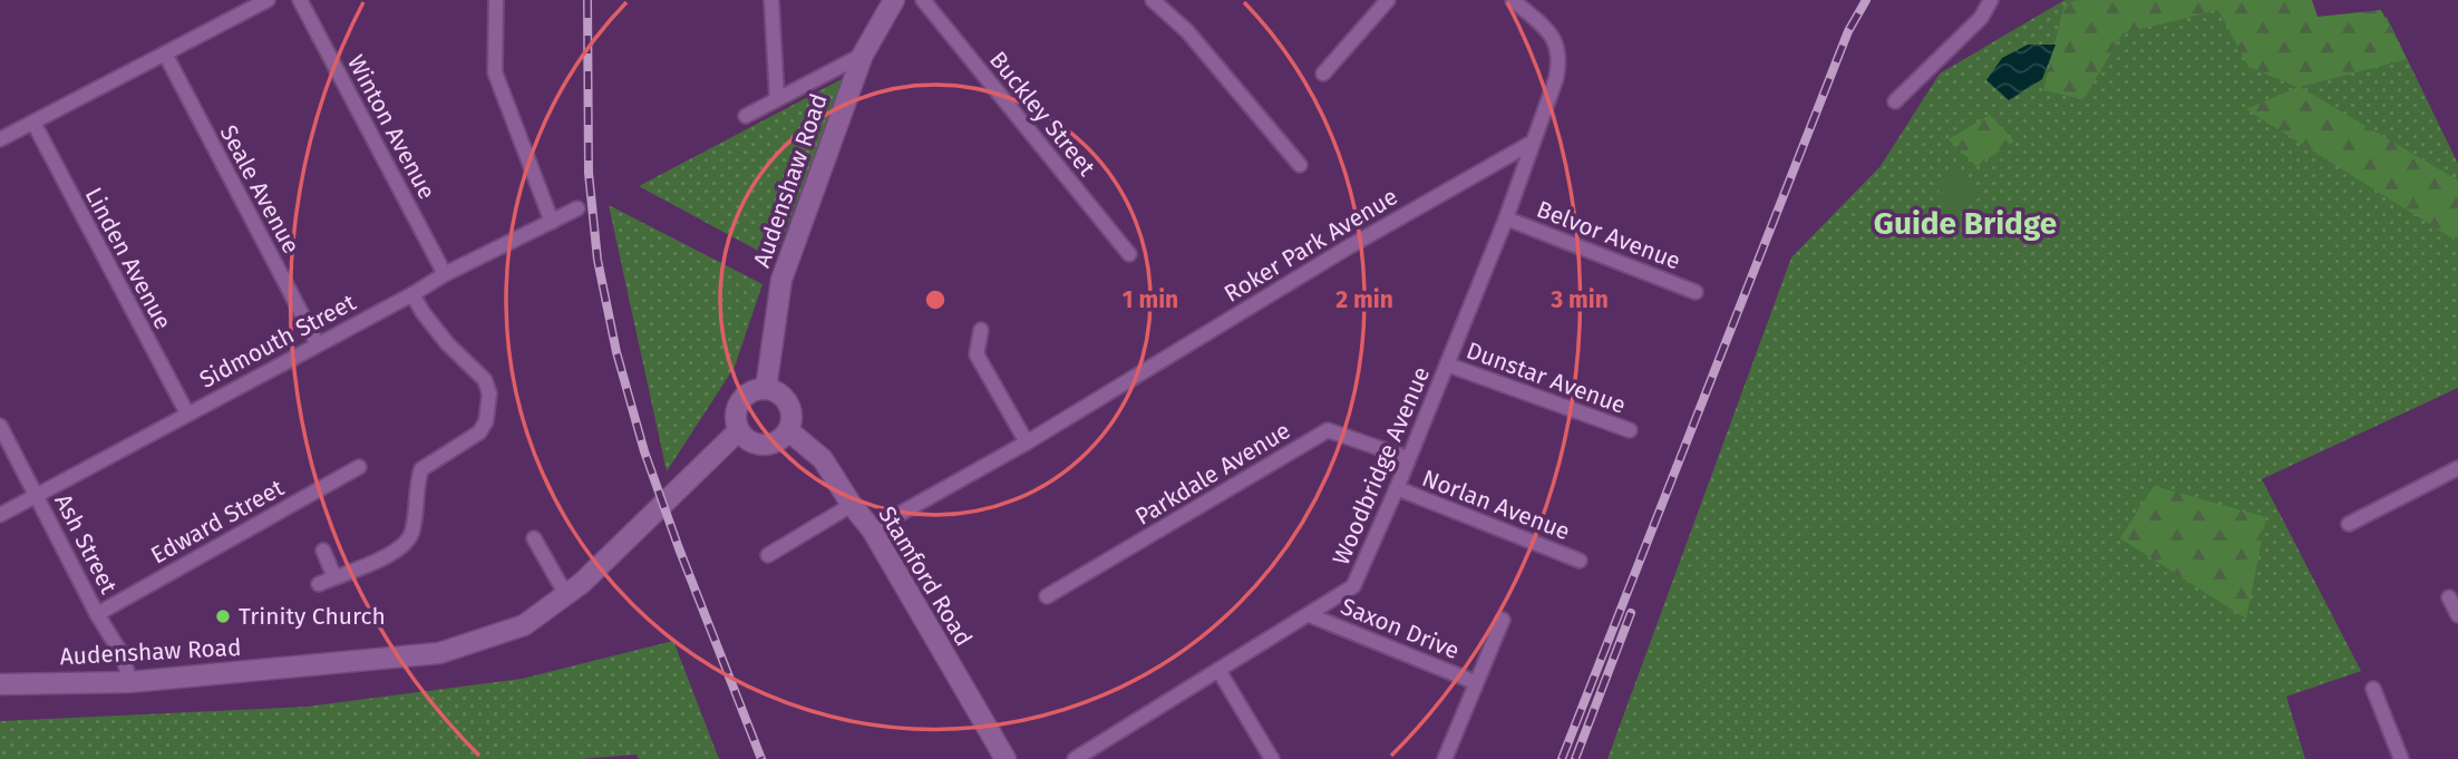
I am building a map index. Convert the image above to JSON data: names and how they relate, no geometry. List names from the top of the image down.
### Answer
{
  "streets": {
    "main road": ["Audenshaw Road", "Stamford Road"],
    "street": [
      "Buckley Street",
      "Winton Avenue",
      "Seale Avenue",
      "Belvor Avenue",
      "Roker Park Avenue",
      "Linden Avenue",
      "Sidmouth Street",
      "Dunstar Avenue",
      "Woodbridge Avenue",
      "Parkdale Avenue",
      "Norlan Avenue",
      "Edward Street",
      "Ash Street",
      "Saxon Drive"
    ]
  },
  "crossings": [
    ["Winton Avenue", "Sidmouth Street"],
    ["Audenshaw Road", "Ash Street"],
    ["Audenshaw Road", "Stamford Road"],
    ["Seale Avenue", "Sidmouth Street"],
    ["Belvor Avenue", "Woodbridge Avenue"],
    ["Roker Park Avenue", "Woodbridge Avenue"],
    ["Roker Park Avenue", "Stamford Road"],
    ["Linden Avenue", "Sidmouth Street"],
    ["Sidmouth Street", "Ash Street"],
    ["Dunstar Avenue", "Woodbridge Avenue"],
    ["Woodbridge Avenue", "Parkdale Avenue"],
    ["Woodbridge Avenue", "Norlan Avenue"],
    ["Woodbridge Avenue", "Saxon Drive"],
    ["Edward Street", "Ash Street"]
  ],
  "districts": ["Guide Bridge"],
  "places": ["Trinity Church"],
  "rings": ["1 min", "2 min", "3 min"]
}
